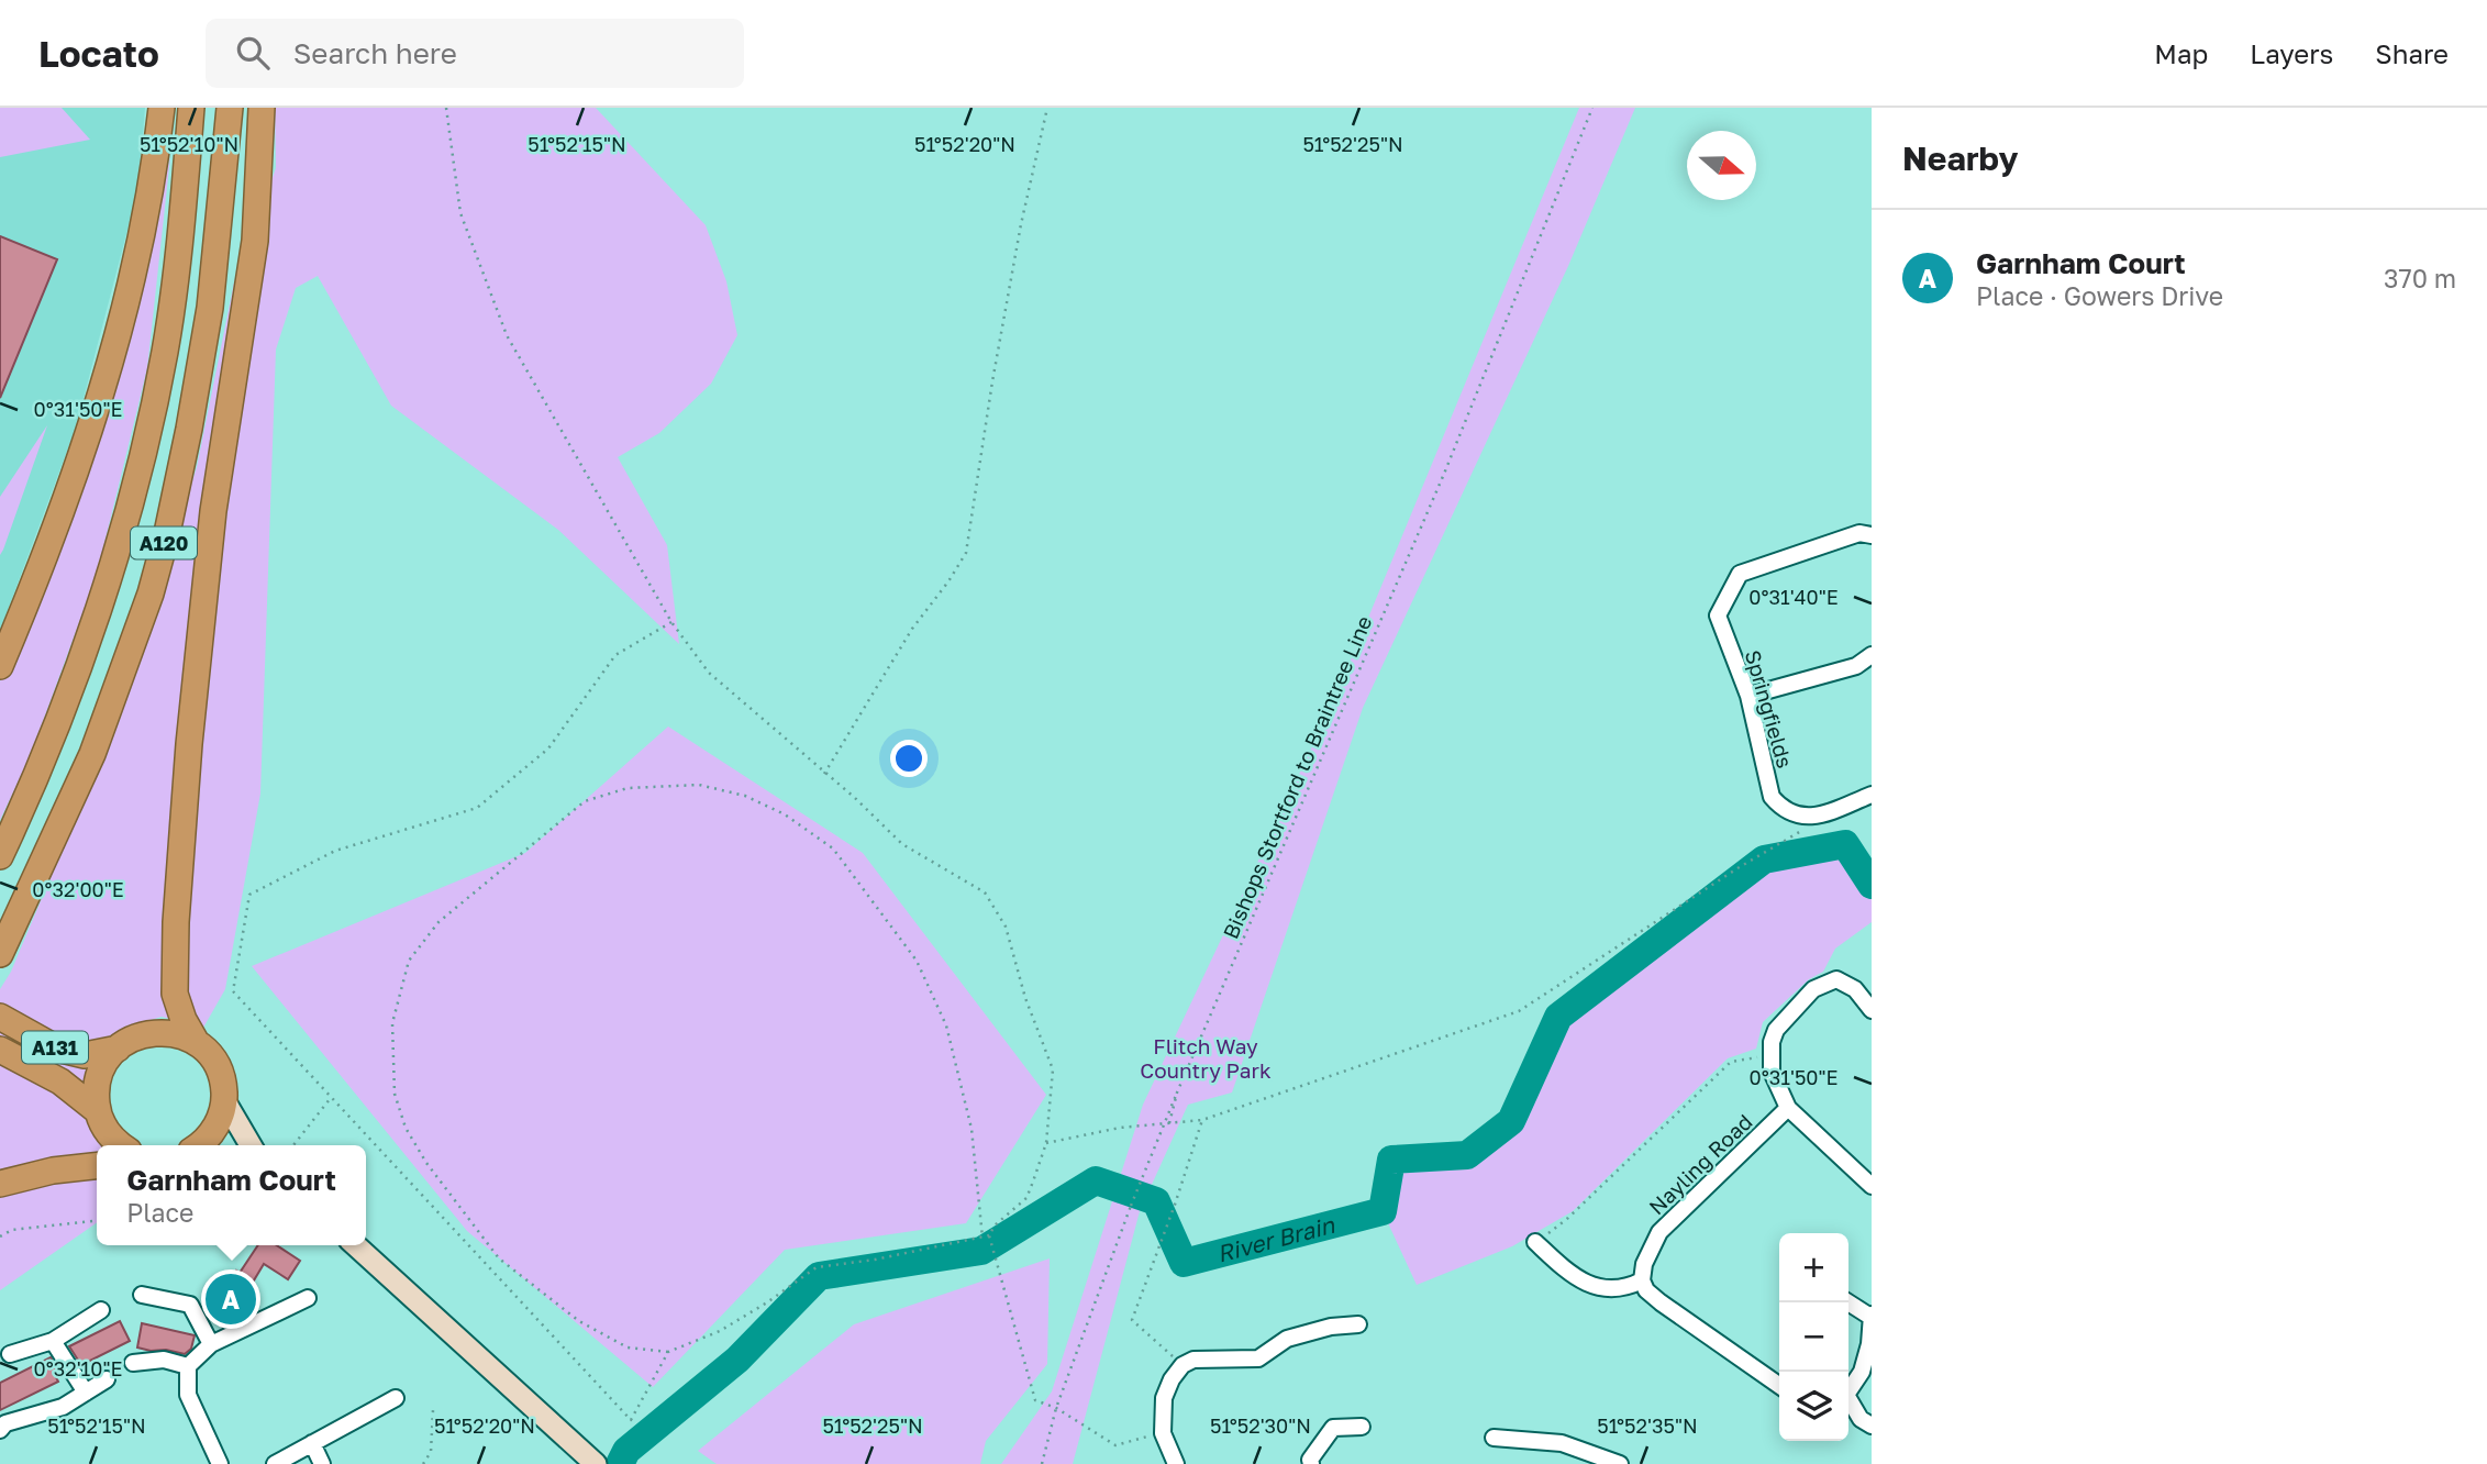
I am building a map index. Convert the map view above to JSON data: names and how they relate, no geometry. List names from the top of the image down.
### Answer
{
  "streets": {
    "highway": ["A120", "A131"],
    "street": ["Springfields", "Nayling Road"],
    "path": ["Bishops Stortford to Braintree Line"]
  },
  "water": ["River Brain"],
  "parks": ["Flitch Way Country Park"],
  "north": "right",
  "page": {
    "header": "Locato",
    "search": "Search here",
    "nav": ["Map", "Layers", "Share"],
    "heading": "Nearby",
    "list": [
      {
        "mark": "A",
        "name": "Garnham Court",
        "note": "Place · Gowers Drive",
        "value": "370 m"
      }
    ],
    "popup": ["Garnham Court", "Place"],
    "map_buttons": ["+", "−"],
    "pins": "A"
  },
  "coordinates": [
    "51°52'10\"N",
    "51°52'15\"N",
    "51°52'20\"N",
    "51°52'25\"N",
    "0°31'50\"E",
    "0°31'40\"E",
    "0°32'00\"E",
    "0°32'10\"E",
    "51°52'30\"N",
    "51°52'35\"N"
  ]
}
